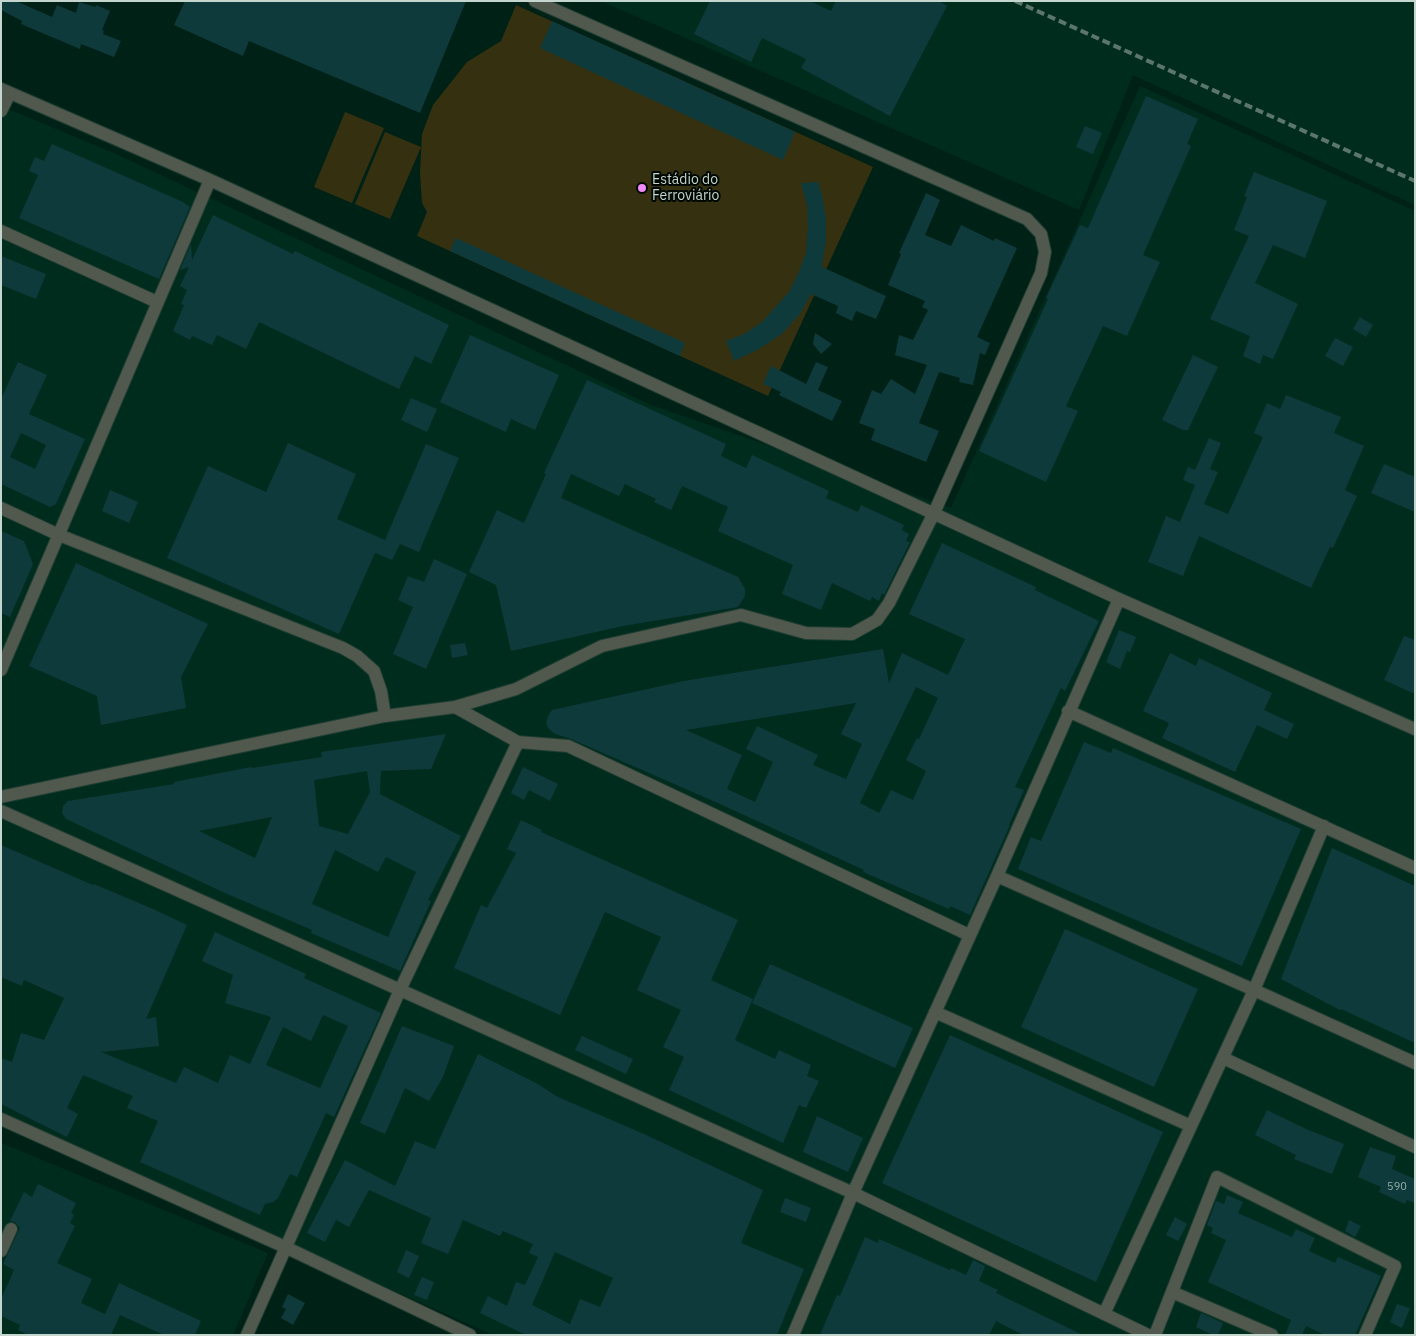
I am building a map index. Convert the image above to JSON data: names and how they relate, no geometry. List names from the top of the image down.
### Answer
{
  "places": ["Estádio do Ferroviário"],
  "house_numbers": ["590"]
}
